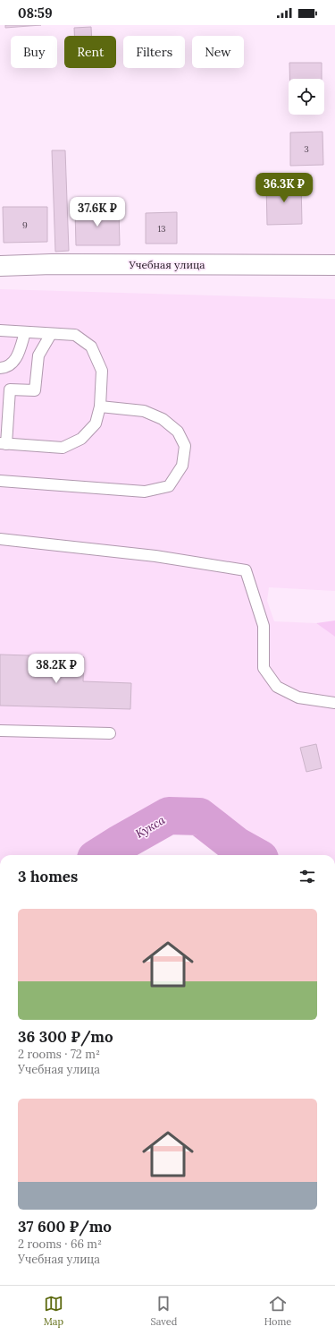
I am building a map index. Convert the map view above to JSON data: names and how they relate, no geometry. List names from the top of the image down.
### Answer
{
  "streets": {
    "street": ["Учебная улица"]
  },
  "water": ["Кукса"],
  "house_numbers": ["3", "9", "13"],
  "page": {
    "status": "08:59",
    "chip": [
      "Buy",
      "Rent",
      "Filters",
      "New"
    ],
    "price": ["36.3K ₽", "37.6K ₽", "38.2K ₽"],
    "heading": "3 homes",
    "list": [
      {
        "name": "36 300 ₽/mo",
        "note": "2 rooms · 72 m² · Учебная улица"
      },
      {
        "name": "37 600 ₽/mo",
        "note": "2 rooms · 66 m² · Учебная улица"
      }
    ],
    "tabs": ["Map", "Saved", "Home"]
  }
}
